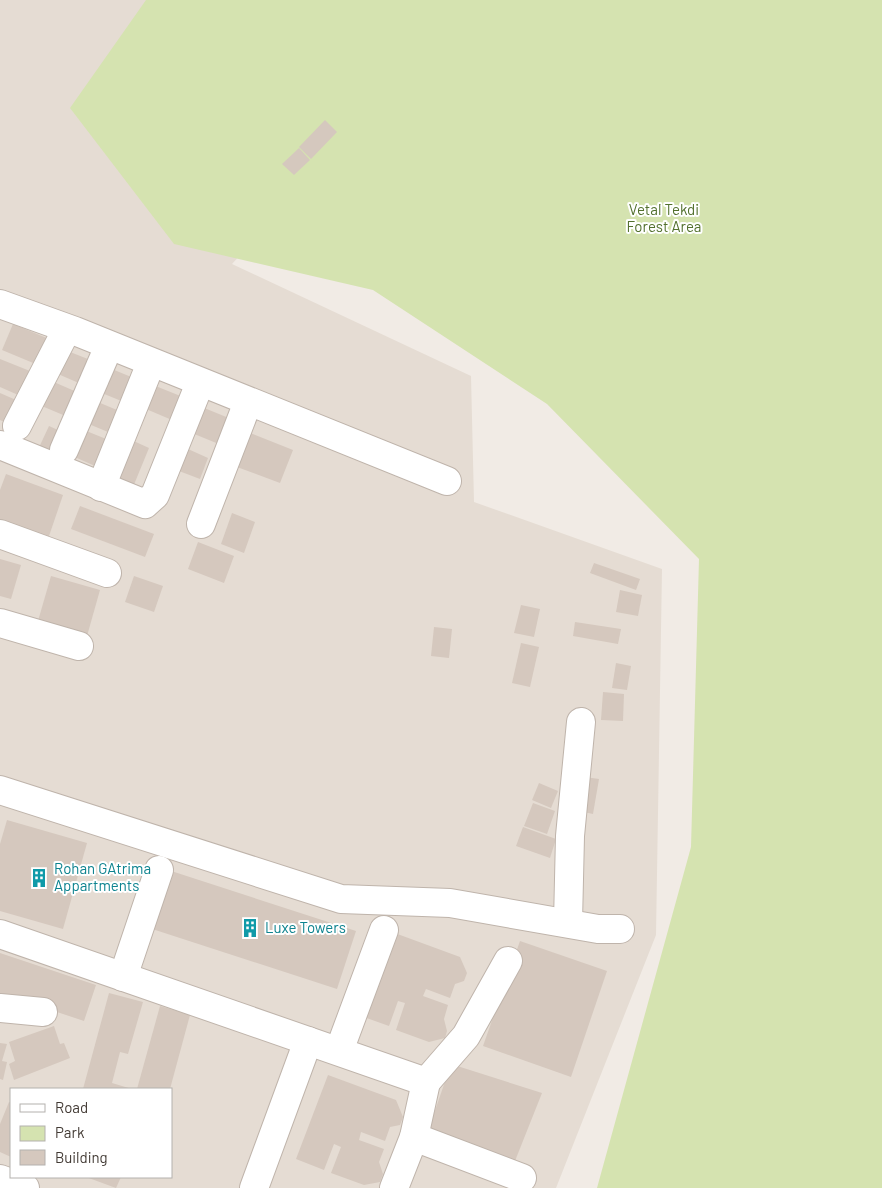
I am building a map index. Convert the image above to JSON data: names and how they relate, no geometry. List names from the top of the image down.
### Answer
{
  "parks": ["Vetal Tekdi Forest Area"],
  "places": {
    "building": ["Rohan GAtrima Appartments", "Luxe Towers"]
  },
  "legend": ["Road", "Park", "Building"]
}
